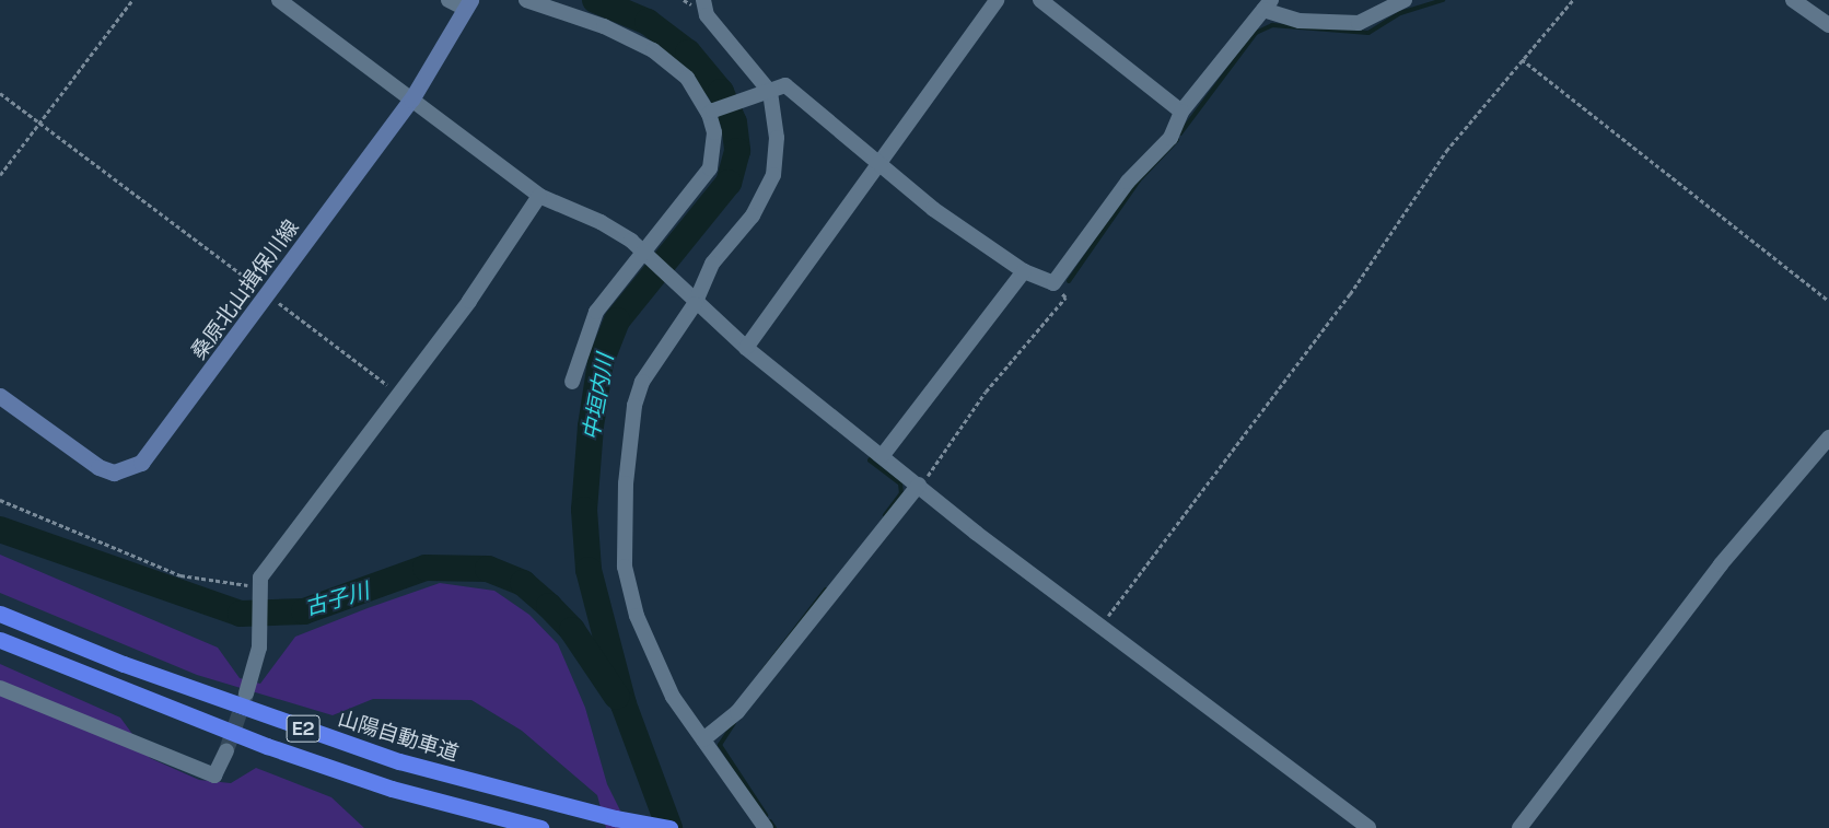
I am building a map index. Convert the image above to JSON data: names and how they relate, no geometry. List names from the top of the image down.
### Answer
{
  "streets": {
    "highway": ["E2", "山陽自動車道"],
    "main road": ["桑原北山揖保川線"]
  },
  "water": ["中垣内川", "古子川"]
}
